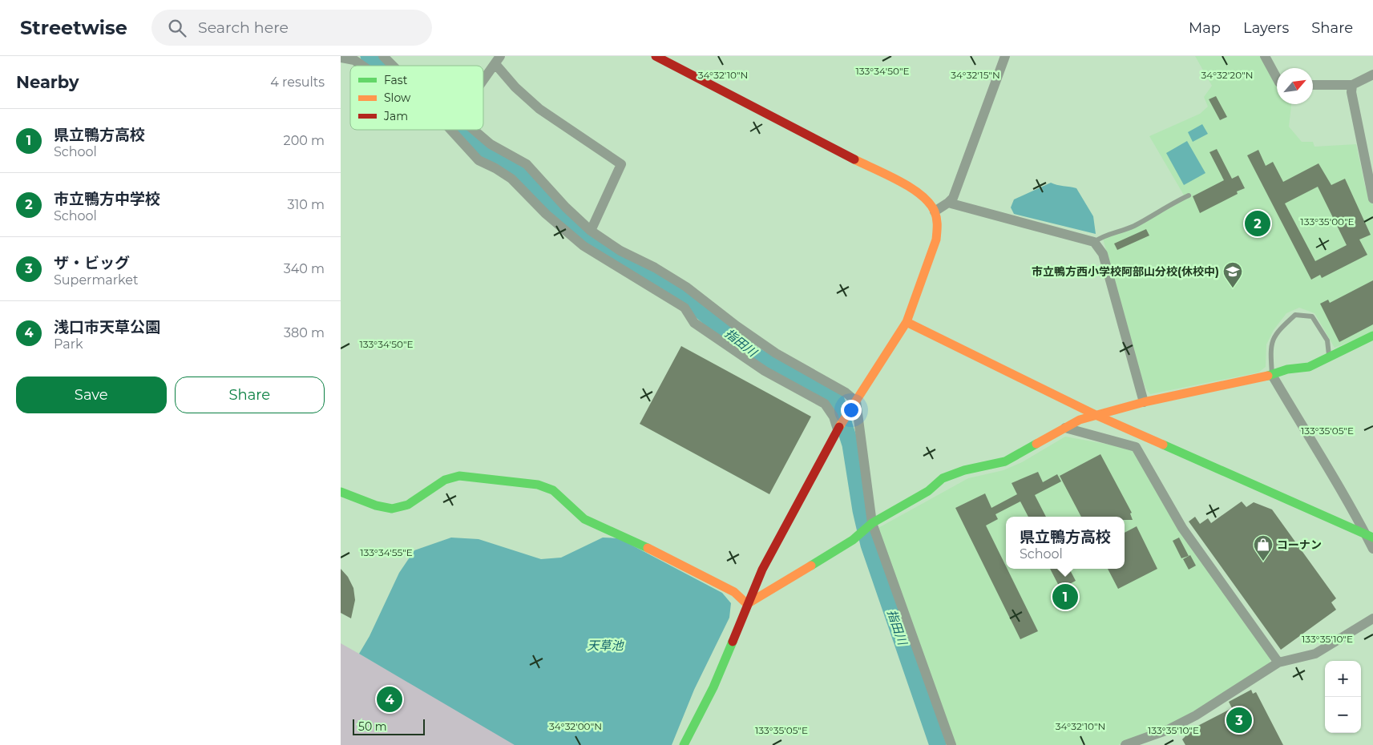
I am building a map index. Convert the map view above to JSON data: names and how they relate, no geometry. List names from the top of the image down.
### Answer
{
  "water": ["指田川", "天草池"],
  "places": {
    "school or university": ["市立鴨方西小学校阿部山分校(休校中)"],
    "shop": ["コーナン"]
  },
  "legend": ["Fast", "Slow", "Jam"],
  "scale_bar": "50 m",
  "north": "top right",
  "page": {
    "header": "Streetwise",
    "search": "Search here",
    "nav": ["Map", "Layers", "Share"],
    "heading": ["Nearby", "4 results"],
    "list": [
      {
        "mark": "1",
        "name": "県立鴨方高校",
        "note": "School",
        "value": "200 m"
      },
      {
        "mark": "2",
        "name": "市立鴨方中学校",
        "note": "School",
        "value": "310 m"
      },
      {
        "mark": "3",
        "name": "ザ・ビッグ",
        "note": "Supermarket",
        "value": "340 m"
      },
      {
        "mark": "4",
        "name": "浅口市天草公園",
        "note": "Park",
        "value": "380 m"
      }
    ],
    "pins": [
      "2",
      "1",
      "4",
      "3"
    ],
    "buttons": ["Save", "Share"],
    "popup": ["県立鴨方高校", "School"],
    "map_buttons": ["+", "−"],
    "scale": "50 m"
  },
  "coordinates": [
    "133°34'50\"E",
    "34°32'10\"N",
    "34°32'15\"N",
    "34°32'20\"N",
    "133°35'00\"E",
    "133°35'05\"E",
    "133°34'55\"E",
    "133°35'10\"E",
    "34°32'00\"N"
  ]
}
